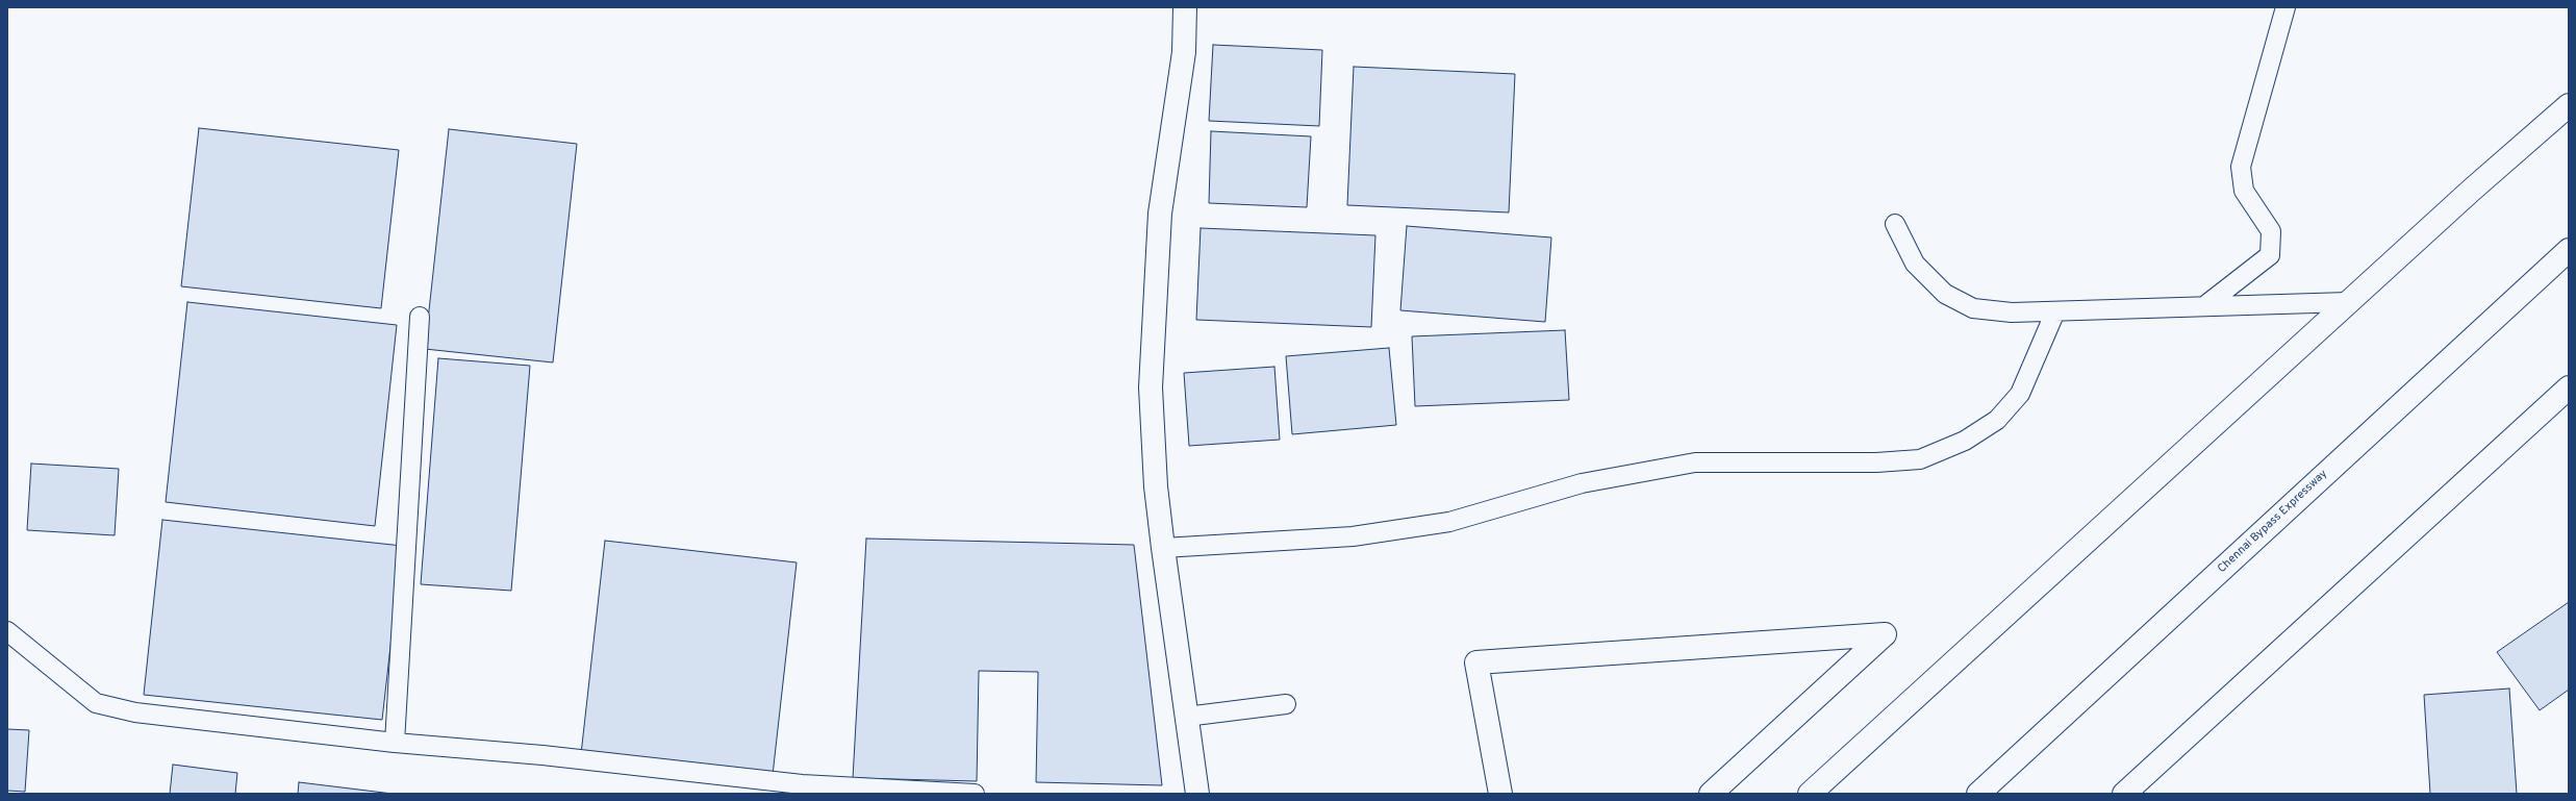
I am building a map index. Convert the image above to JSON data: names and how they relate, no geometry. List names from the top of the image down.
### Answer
{
  "streets": {
    "main road": ["Chennai Bypass Expressway"]
  }
}
